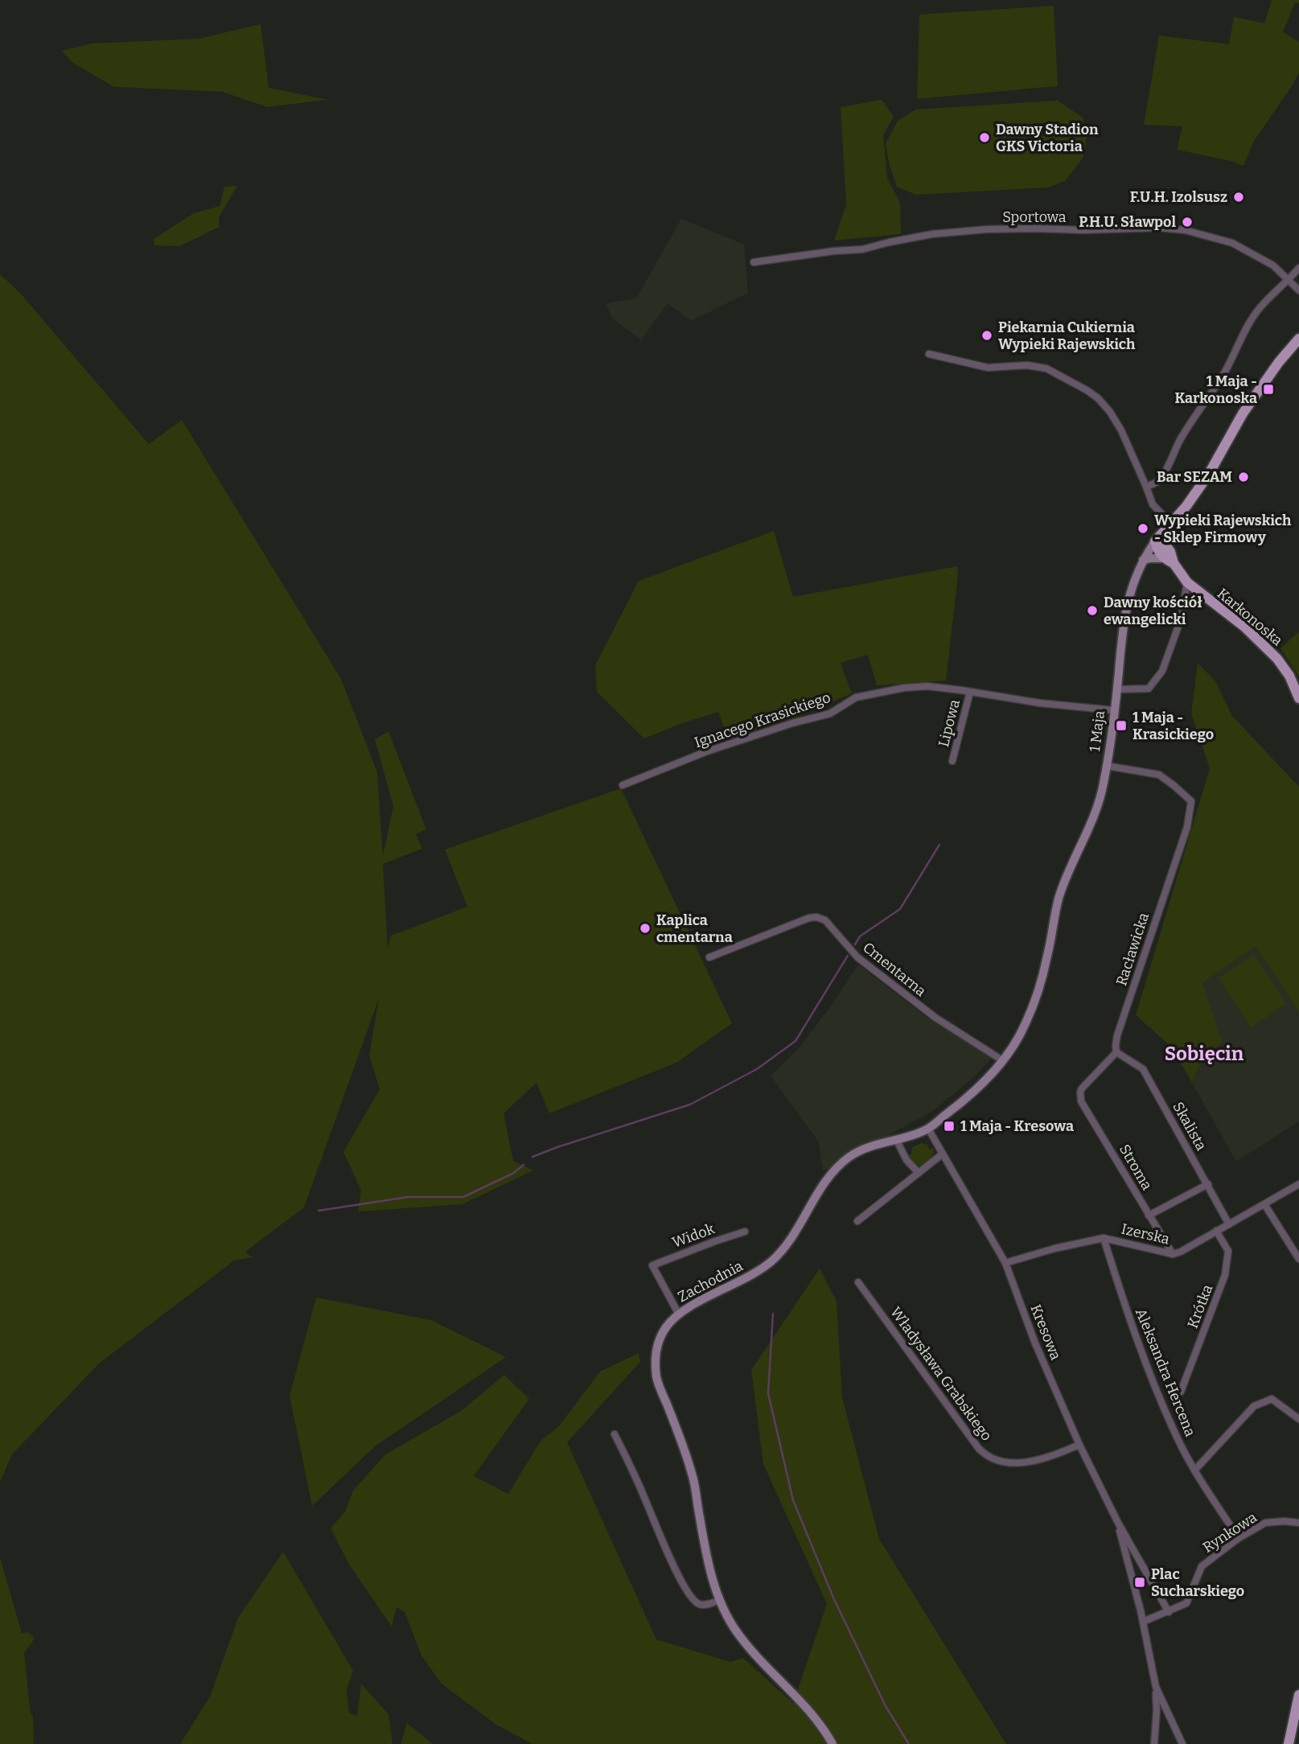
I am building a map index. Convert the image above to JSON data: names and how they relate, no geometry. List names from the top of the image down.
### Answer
{
  "streets": {
    "main road": ["Karkonoska", "1 Maja"],
    "street": [
      "Sportowa",
      "Ignacego Krasickiego",
      "Lipowa",
      "Racławicka",
      "Cmentarna",
      "Skalista",
      "Stroma",
      "Izerska",
      "Widok",
      "Zachodnia",
      "Krótka",
      "Kresowa",
      "Aleksandra Hercena",
      "Władysława Grabskiego",
      "Rynkowa"
    ]
  },
  "crossings": [
    ["Karkonoska", "1 Maja"],
    ["Ignacego Krasickiego", "Lipowa"],
    ["Ignacego Krasickiego", "1 Maja"],
    ["1 Maja", "Racławicka"],
    ["1 Maja", "Cmentarna"],
    ["1 Maja", "Zachodnia"],
    ["1 Maja", "Kresowa"],
    ["Racławicka", "Skalista"],
    ["Racławicka", "Stroma"],
    ["Skalista", "Stroma"],
    ["Skalista", "Izerska"],
    ["Stroma", "Izerska"],
    ["Izerska", "Krótka"],
    ["Izerska", "Kresowa"],
    ["Izerska", "Aleksandra Hercena"],
    ["Widok", "Zachodnia"],
    ["Zachodnia", "Kresowa"],
    ["Kresowa", "Władysława Grabskiego"],
    ["Aleksandra Hercena", "Rynkowa"]
  ],
  "districts": ["Sobięcin"],
  "places": {
    "other": [
      "Dawny Stadion GKS Victoria",
      "F.U.H. Izolsusz",
      "P.H.U. Sławpol",
      "Piekarnia Cukiernia Wypieki Rajewskich",
      "Bar SEZAM",
      "Wypieki Rajewskich - Sklep Firmowy",
      "Dawny kościół ewangelicki",
      "Kaplica cmentarna"
    ],
    "transit": [
      "1 Maja - Karkonoska",
      "1 Maja - Krasickiego",
      "1 Maja - Kresowa",
      "Plac Sucharskiego"
    ]
  }
}
